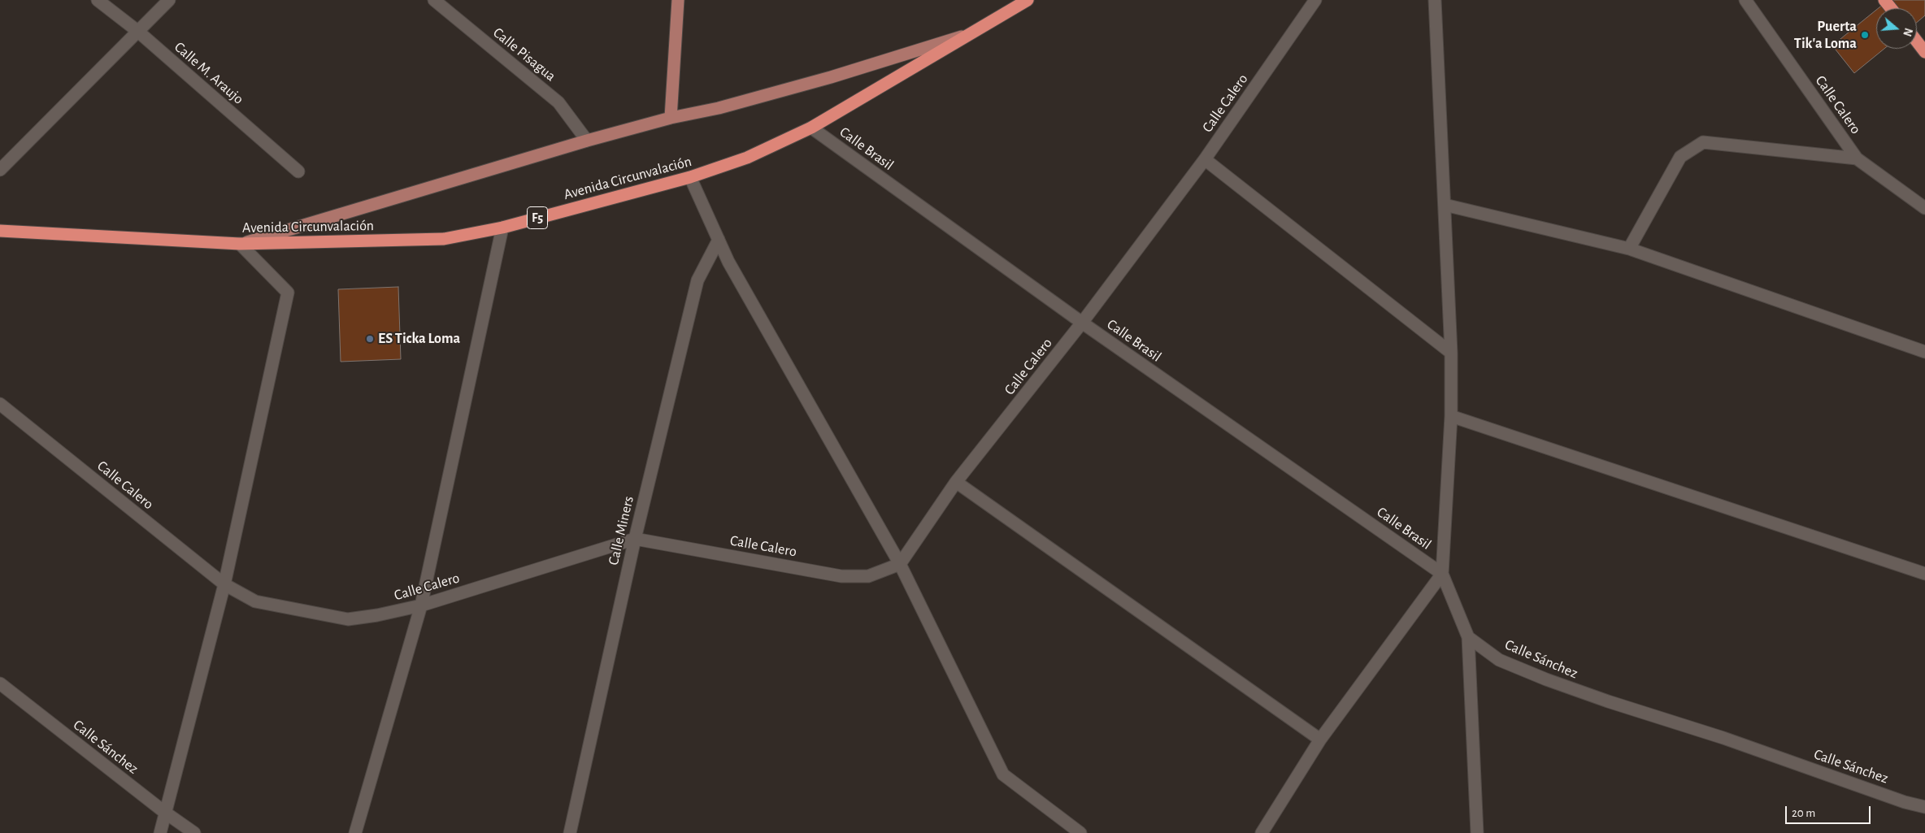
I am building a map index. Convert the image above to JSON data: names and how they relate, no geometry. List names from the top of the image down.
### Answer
{
  "streets": {
    "highway": ["Avenida Circunvalación", "F5"],
    "street": [
      "Calle Pisagua",
      "Calle M. Araujo",
      "Calle Calero",
      "Calle Brasil",
      "Calle Miners",
      "Calle Sánchez"
    ]
  },
  "crossings": [
    ["Calle Calero", "Calle Brasil"],
    ["Calle Calero", "Calle Miners"],
    ["Calle Brasil", "Avenida Circunvalación"]
  ],
  "places": ["Puerta Tik'a Loma", "ES Ticka Loma"],
  "scale_bar": "20 m",
  "north": "right"
}
